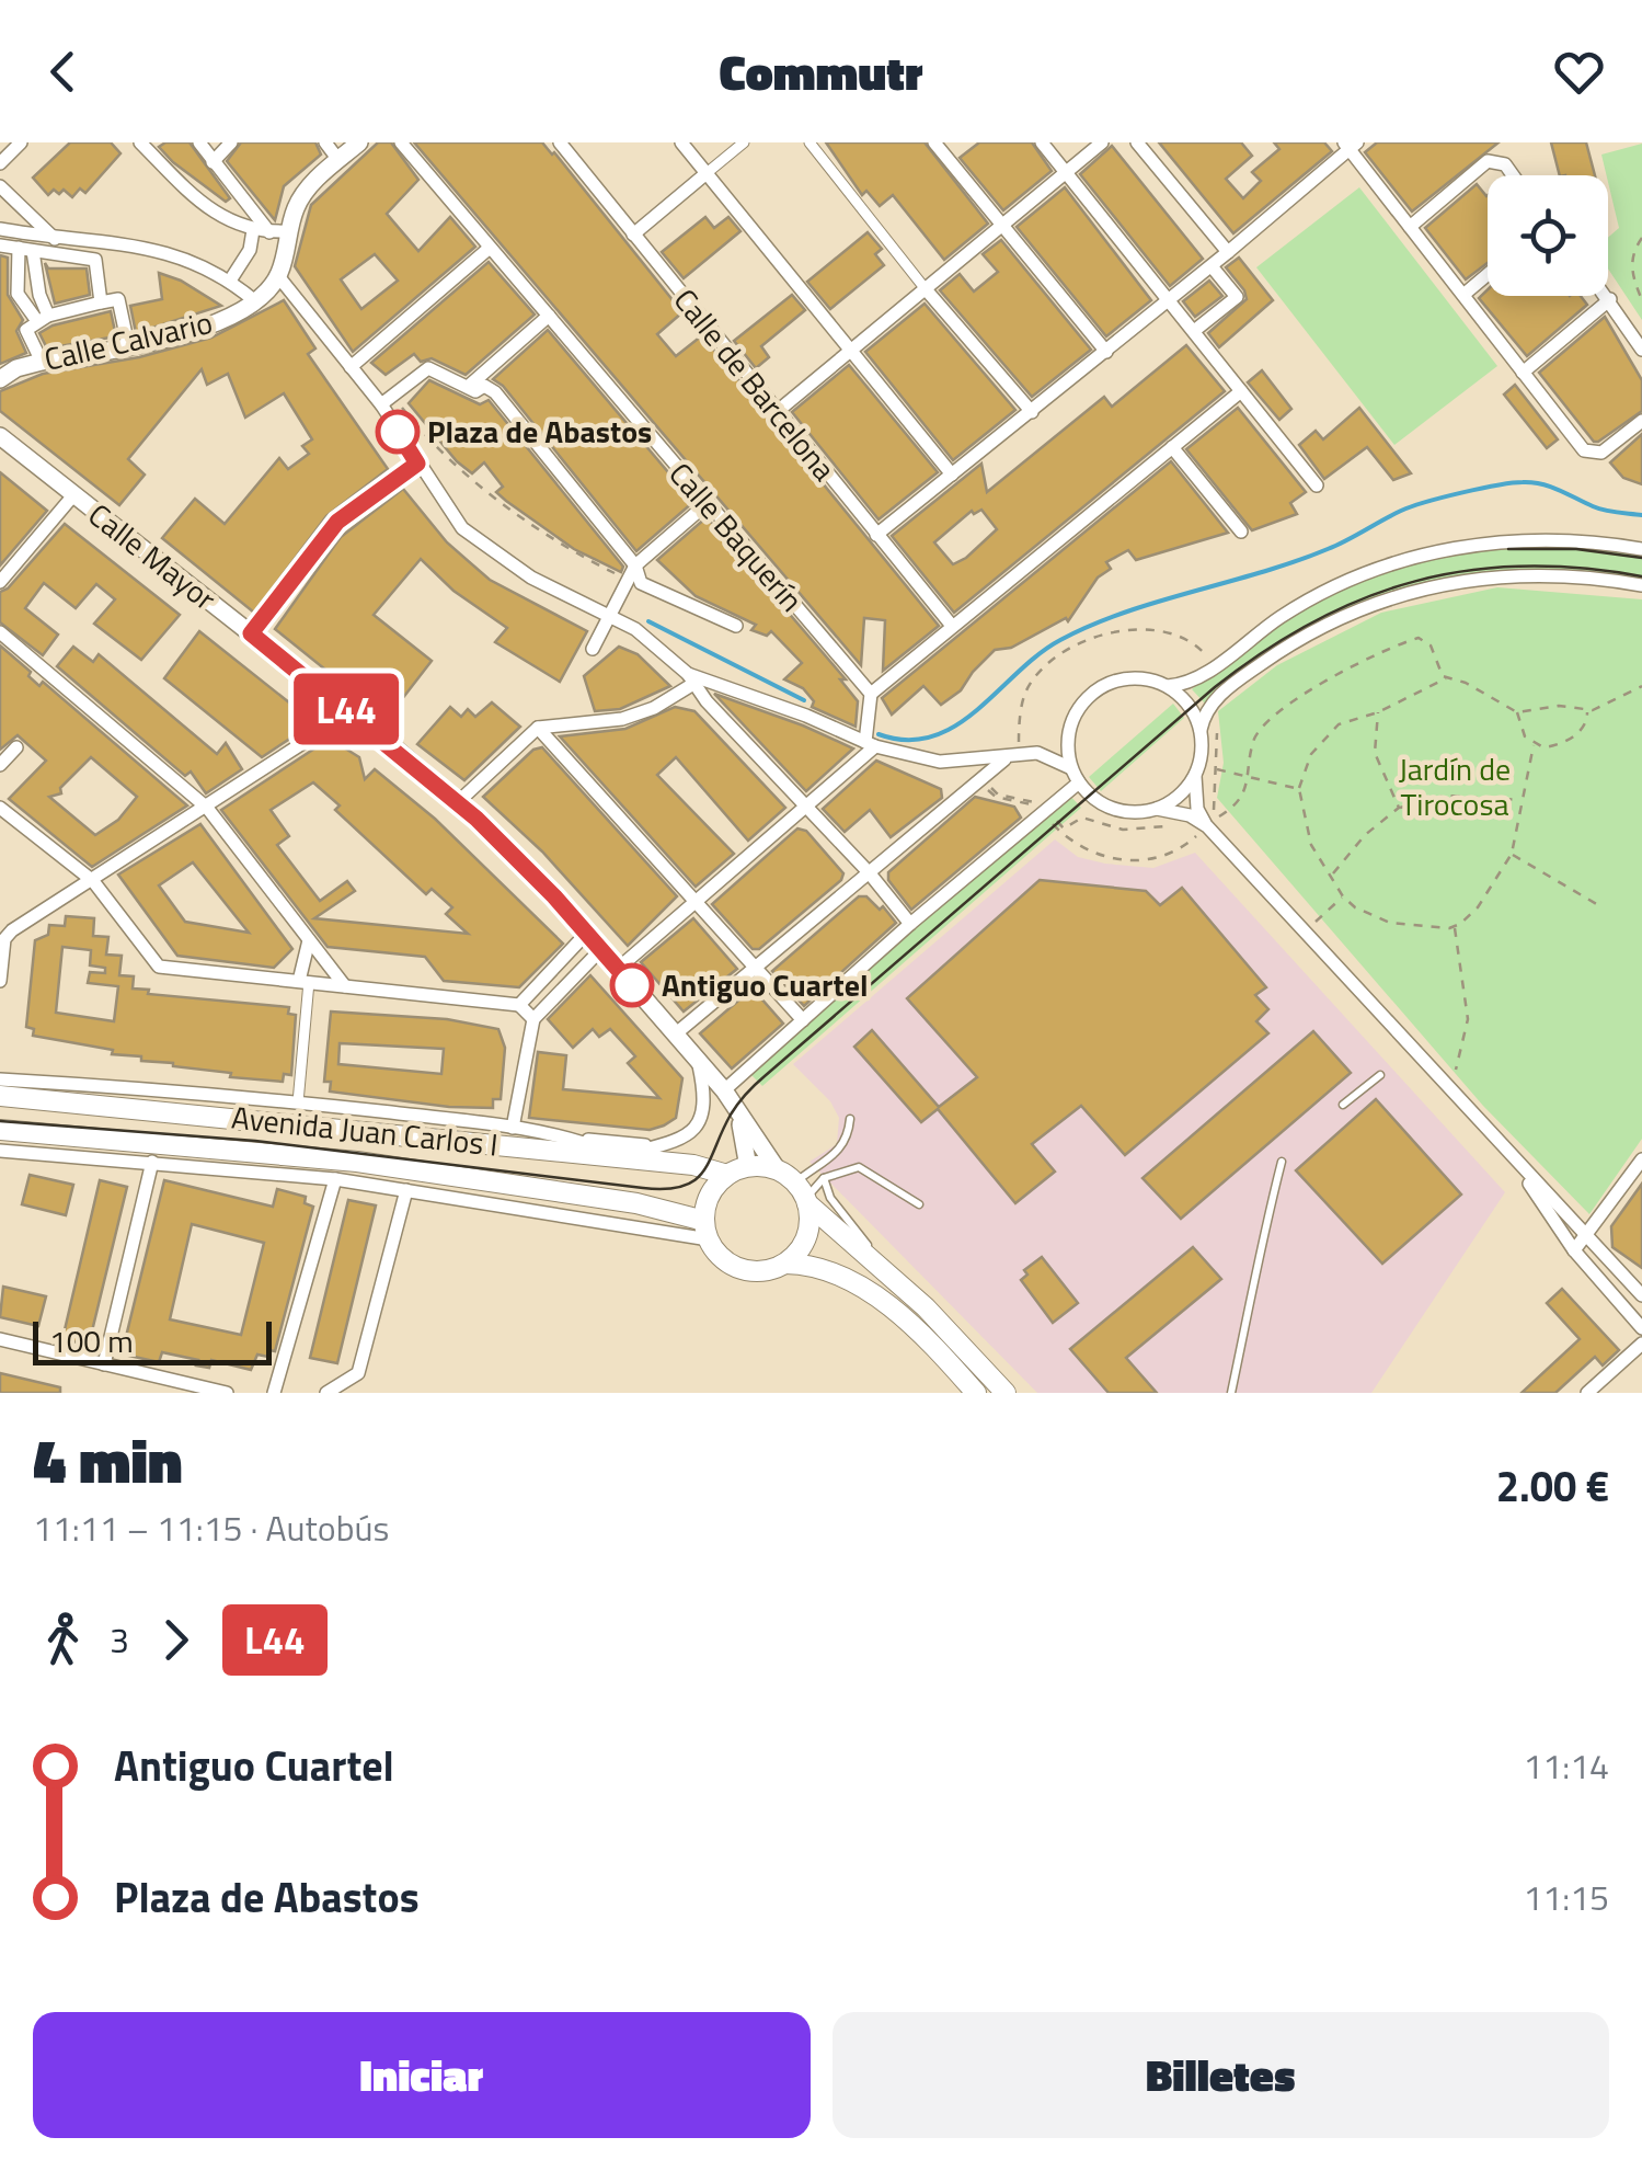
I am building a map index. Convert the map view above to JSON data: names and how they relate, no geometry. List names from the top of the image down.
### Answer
{
  "streets": {
    "main road": ["Calle Calvario", "Calle Mayor", "Avenida Juan Carlos I"],
    "street": ["Calle de Barcelona", "Calle Baquerín"]
  },
  "parks": ["Jardín de Tirocosa"],
  "places": ["Plaza de Abastos", "Antiguo Cuartel"],
  "lines": ["bus line L44"],
  "scale_bar": "100 m",
  "page": {
    "header": "Commutr",
    "on_map": "L44",
    "scale": "100 m",
    "heading": ["4 min", "11:11 – 11:15 · Autobús", "2.00 €"],
    "legs": ["3", "L44"],
    "list": [
      {
        "name": "Antiguo Cuartel",
        "value": "11:14"
      },
      {
        "name": "Plaza de Abastos",
        "value": "11:15"
      }
    ],
    "buttons": ["Iniciar", "Billetes"]
  }
}
